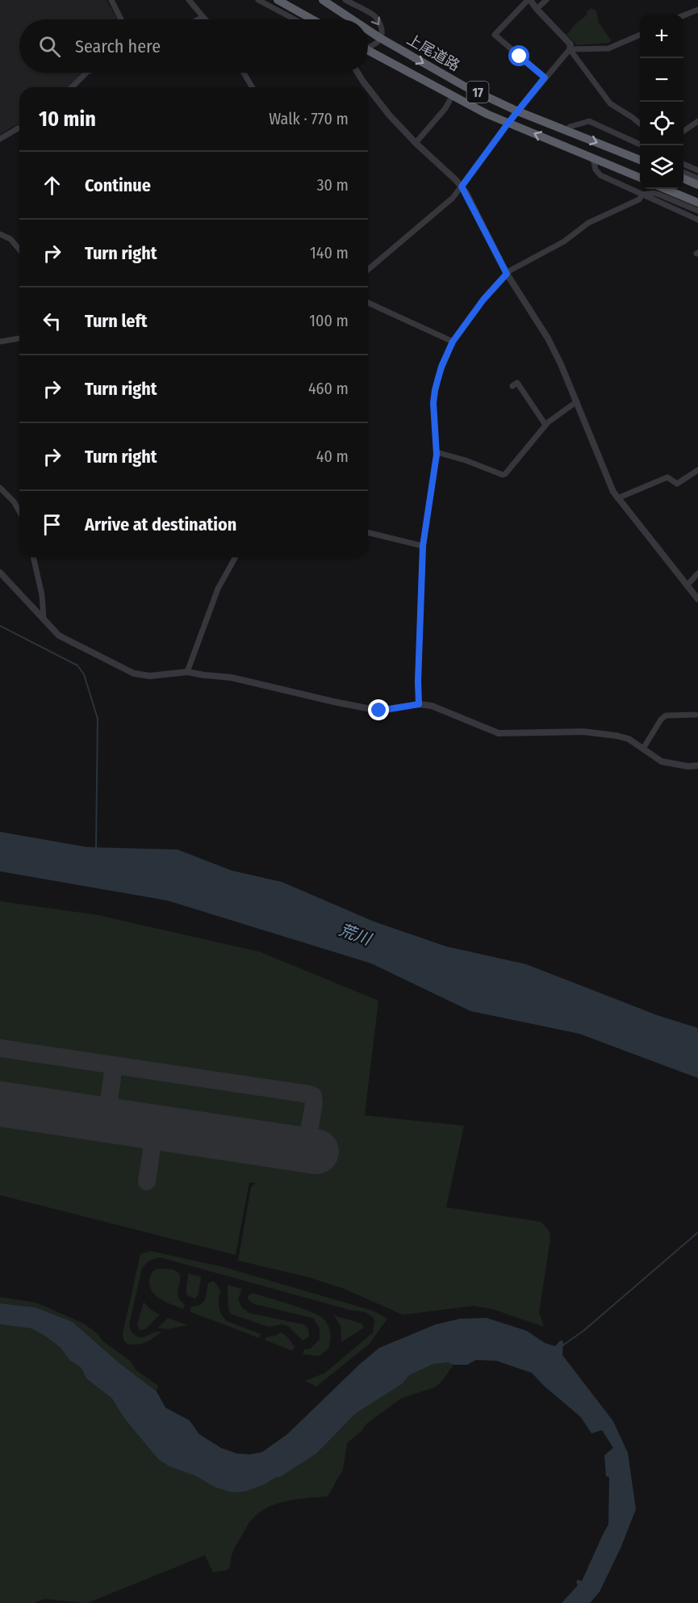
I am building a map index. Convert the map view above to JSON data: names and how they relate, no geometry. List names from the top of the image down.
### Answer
{
  "streets": {
    "highway": ["上尾道路", "17"]
  },
  "water": ["荒川"],
  "page": {
    "map_buttons": ["+", "−"],
    "search": "Search here",
    "heading": ["10 min", "Walk · 770 m"],
    "list": [
      ["Continue", "30 m"],
      ["Turn right", "140 m"],
      ["Turn left", "100 m"],
      ["Turn right", "460 m"],
      ["Turn right", "40 m"],
      "Arrive at destination"
    ]
  }
}
